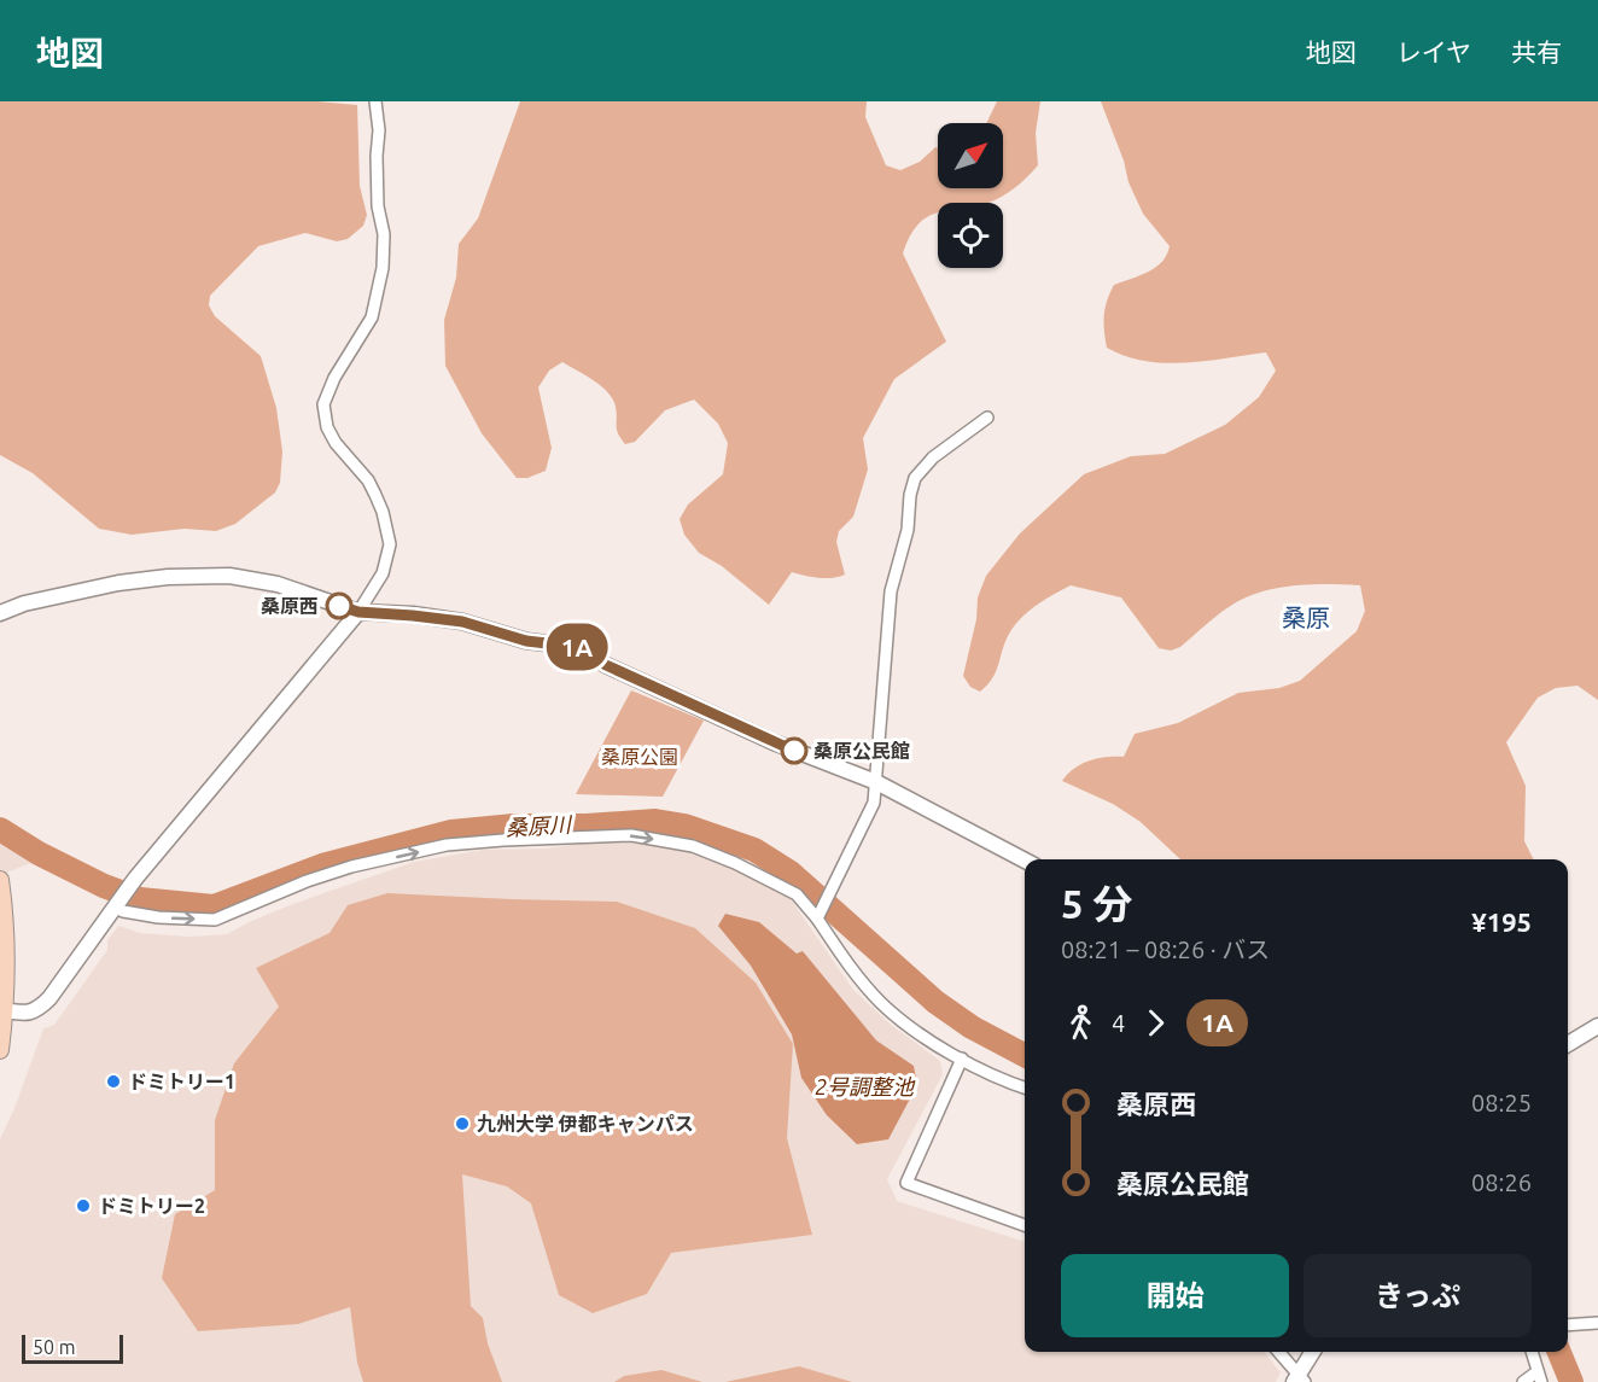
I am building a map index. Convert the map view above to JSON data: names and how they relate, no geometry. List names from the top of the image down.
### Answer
{
  "districts": ["桑原"],
  "water": ["桑原川", "2号調整池"],
  "parks": ["桑原公園"],
  "places": [
    "桑原西",
    "桑原公民館",
    "ドミトリー1",
    "九州大学 伊都キャンパス",
    "ドミトリー2"
  ],
  "lines": ["bus line 1A"],
  "scale_bar": "50 m",
  "north": "top right",
  "page": {
    "header": "地図",
    "nav": ["地図", "レイヤ", "共有"],
    "on_map": "1A",
    "heading": ["5 分", "08:21 – 08:26 · バス", "¥195"],
    "legs": ["4", "1A"],
    "list": [
      {
        "name": "桑原西",
        "value": "08:25"
      },
      {
        "name": "桑原公民館",
        "value": "08:26"
      }
    ],
    "buttons": ["開始", "きっぷ"],
    "scale": "50 m"
  }
}
